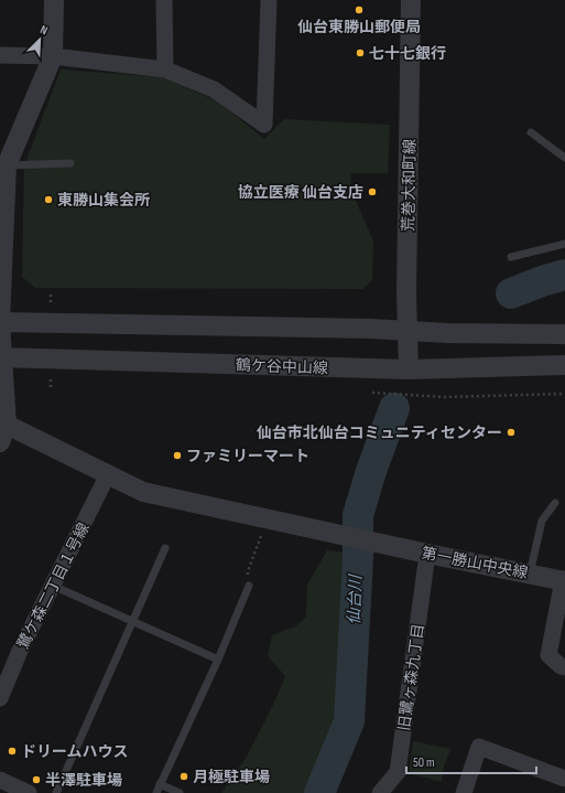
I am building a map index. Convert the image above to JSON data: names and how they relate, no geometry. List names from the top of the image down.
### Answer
{
  "streets": {
    "street": [
      "荒巻大和町線",
      "鶴ケ谷中山線",
      "第一勝山中央線",
      "鷺ケ森二丁目１号線",
      "旧鷺ヶ森九丁目"
    ]
  },
  "crossings": [
    ["荒巻大和町線", "鶴ケ谷中山線"],
    ["第一勝山中央線", "鷺ケ森二丁目１号線"],
    ["第一勝山中央線", "旧鷺ヶ森九丁目"]
  ],
  "water": ["仙台川"],
  "places": [
    "仙台東勝山郵便局",
    "七十七銀行",
    "協立医療 仙台支店",
    "東勝山集会所",
    "仙台市北仙台コミュニティセンター",
    "ファミリーマート",
    "ドリームハウス",
    "月極駐車場",
    "半澤駐車場"
  ],
  "scale_bar": "50 m",
  "north": "top right"
}
